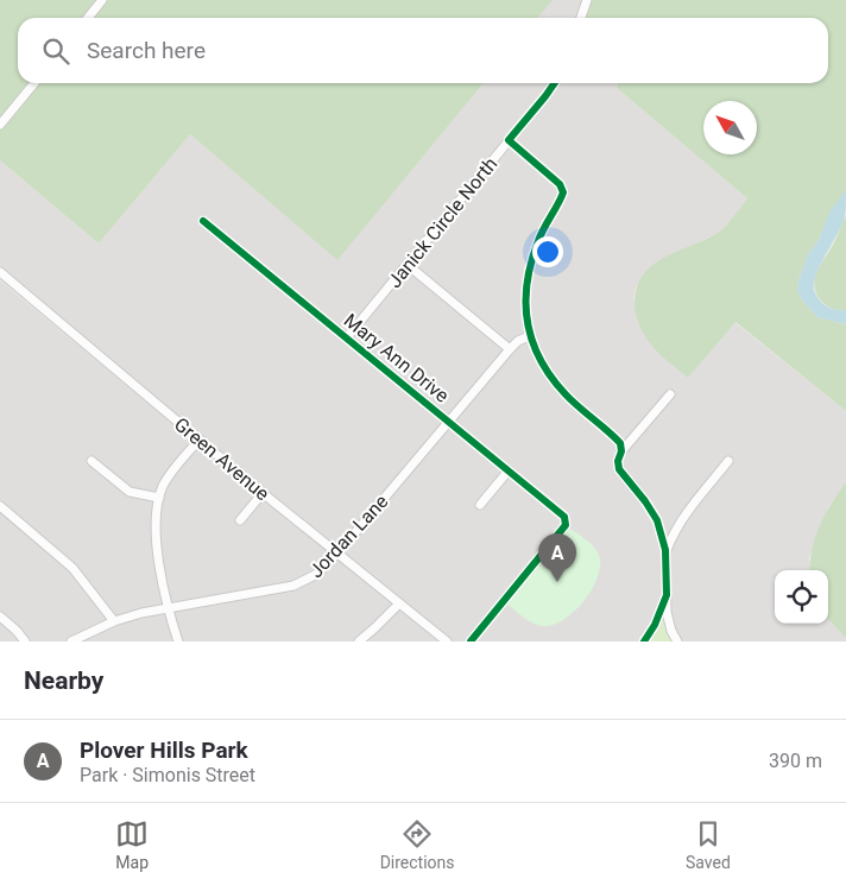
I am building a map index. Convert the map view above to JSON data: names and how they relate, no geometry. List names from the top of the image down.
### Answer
{
  "streets": {
    "street": [
      "Janick Circle North",
      "Mary Ann Drive",
      "Green Avenue",
      "Jordan Lane"
    ]
  },
  "crossings": [
    ["Janick Circle North", "Mary Ann Drive"],
    ["Mary Ann Drive", "Jordan Lane"],
    ["Green Avenue", "Jordan Lane"]
  ],
  "north": "top left",
  "page": {
    "search": "Search here",
    "pins": "A",
    "heading": "Nearby",
    "list": [
      {
        "mark": "A",
        "name": "Plover Hills Park",
        "note": "Park · Simonis Street",
        "value": "390 m"
      }
    ],
    "nav": ["Map", "Directions", "Saved"]
  }
}
